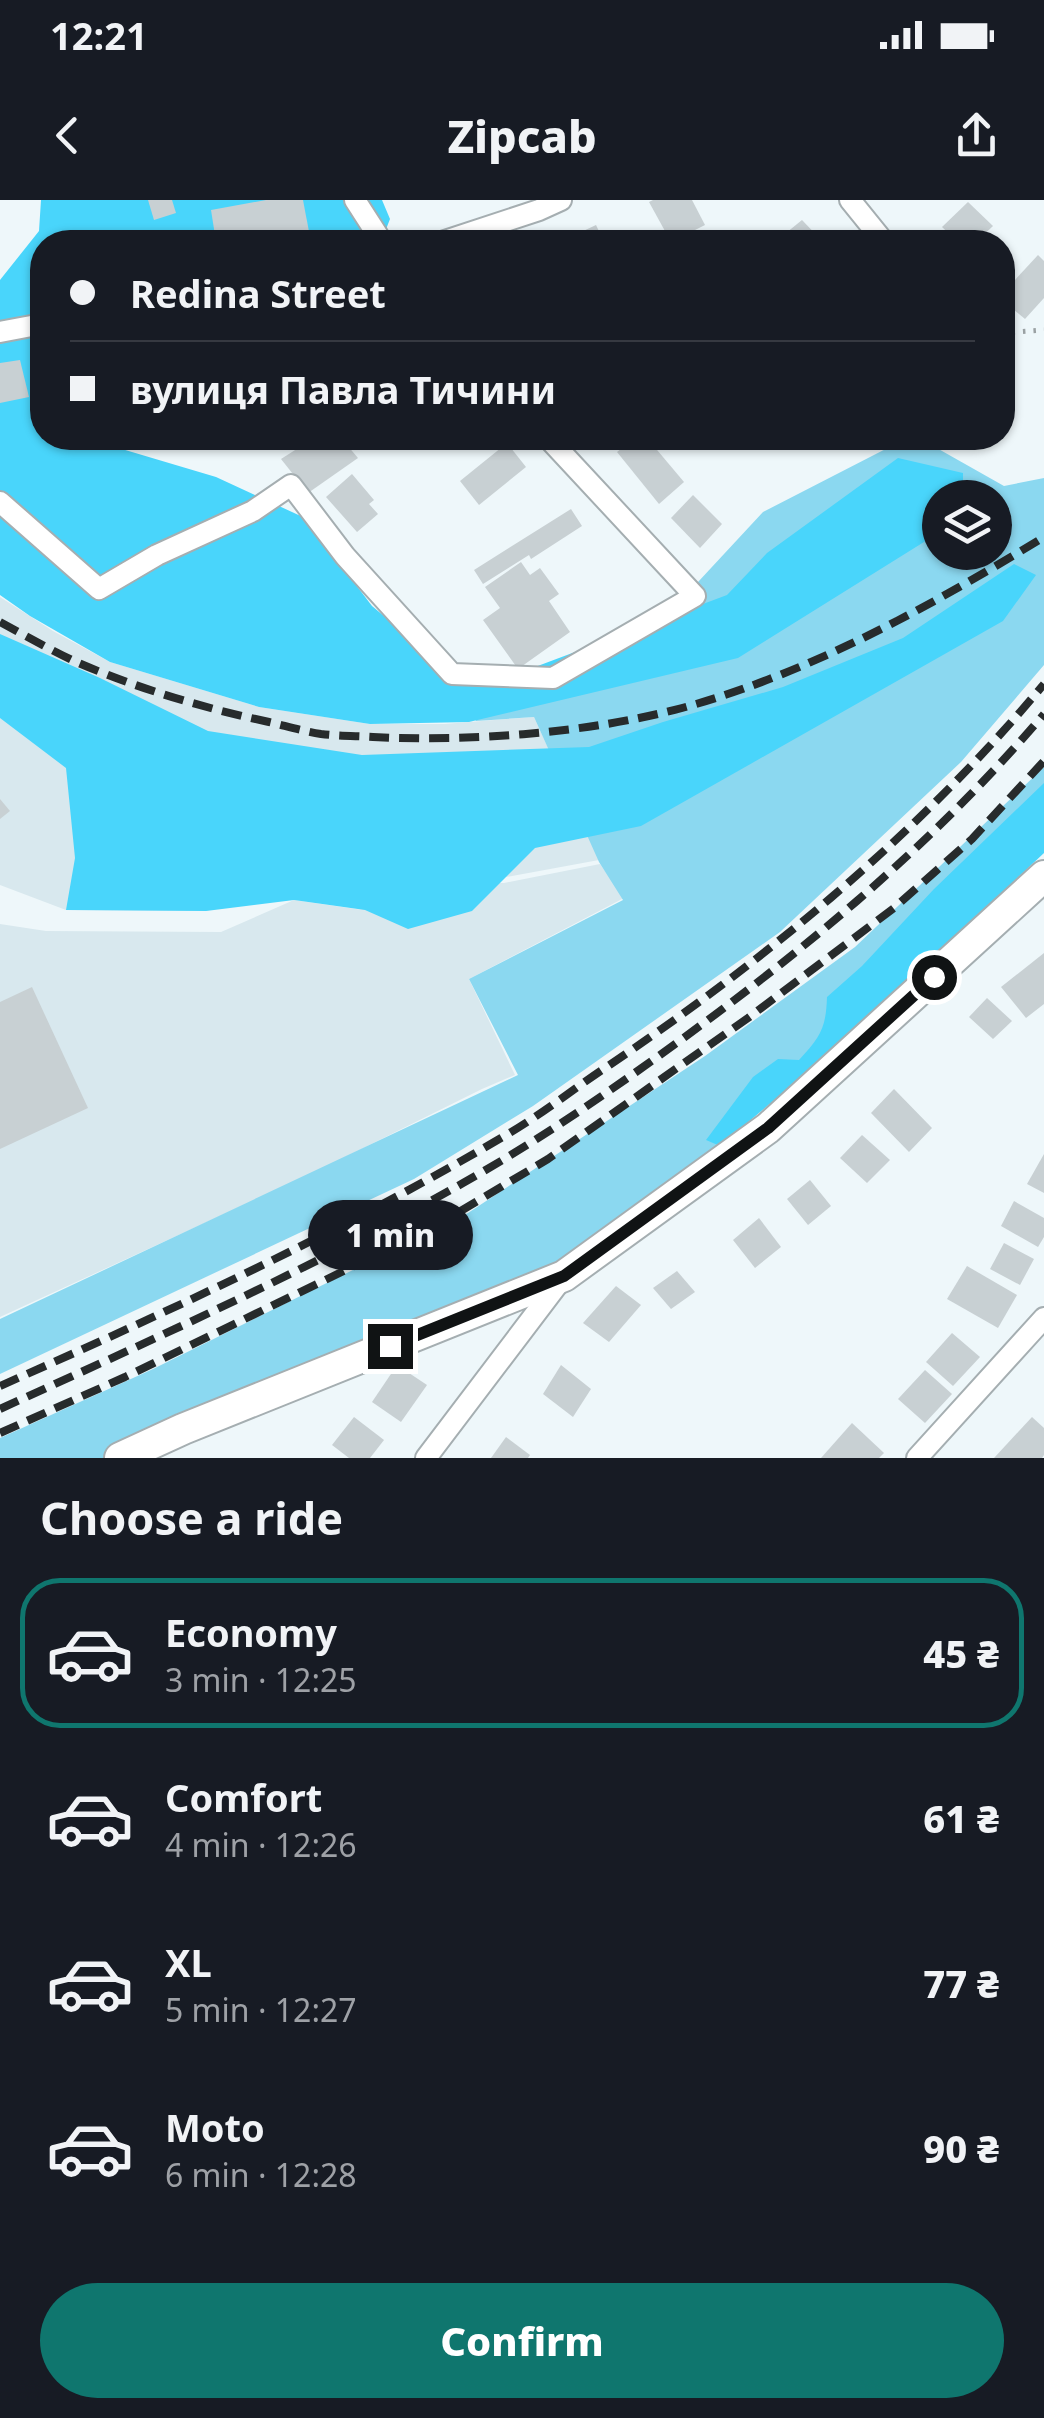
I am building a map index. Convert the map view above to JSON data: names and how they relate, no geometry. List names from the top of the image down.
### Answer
{
  "page": {
    "status": "12:21",
    "header": "Zipcab",
    "banner": ["Redina Street", "вулиця Павла Тичини"],
    "bubble": "1 min",
    "heading": "Choose a ride",
    "list": [
      {
        "name": "Economy",
        "note": "3 min · 12:25",
        "value": "45 ₴"
      },
      {
        "name": "Comfort",
        "note": "4 min · 12:26",
        "value": "61 ₴"
      },
      {
        "name": "XL",
        "note": "5 min · 12:27",
        "value": "77 ₴"
      },
      {
        "name": "Moto",
        "note": "6 min · 12:28",
        "value": "90 ₴"
      }
    ],
    "buttons": "Confirm"
  }
}
